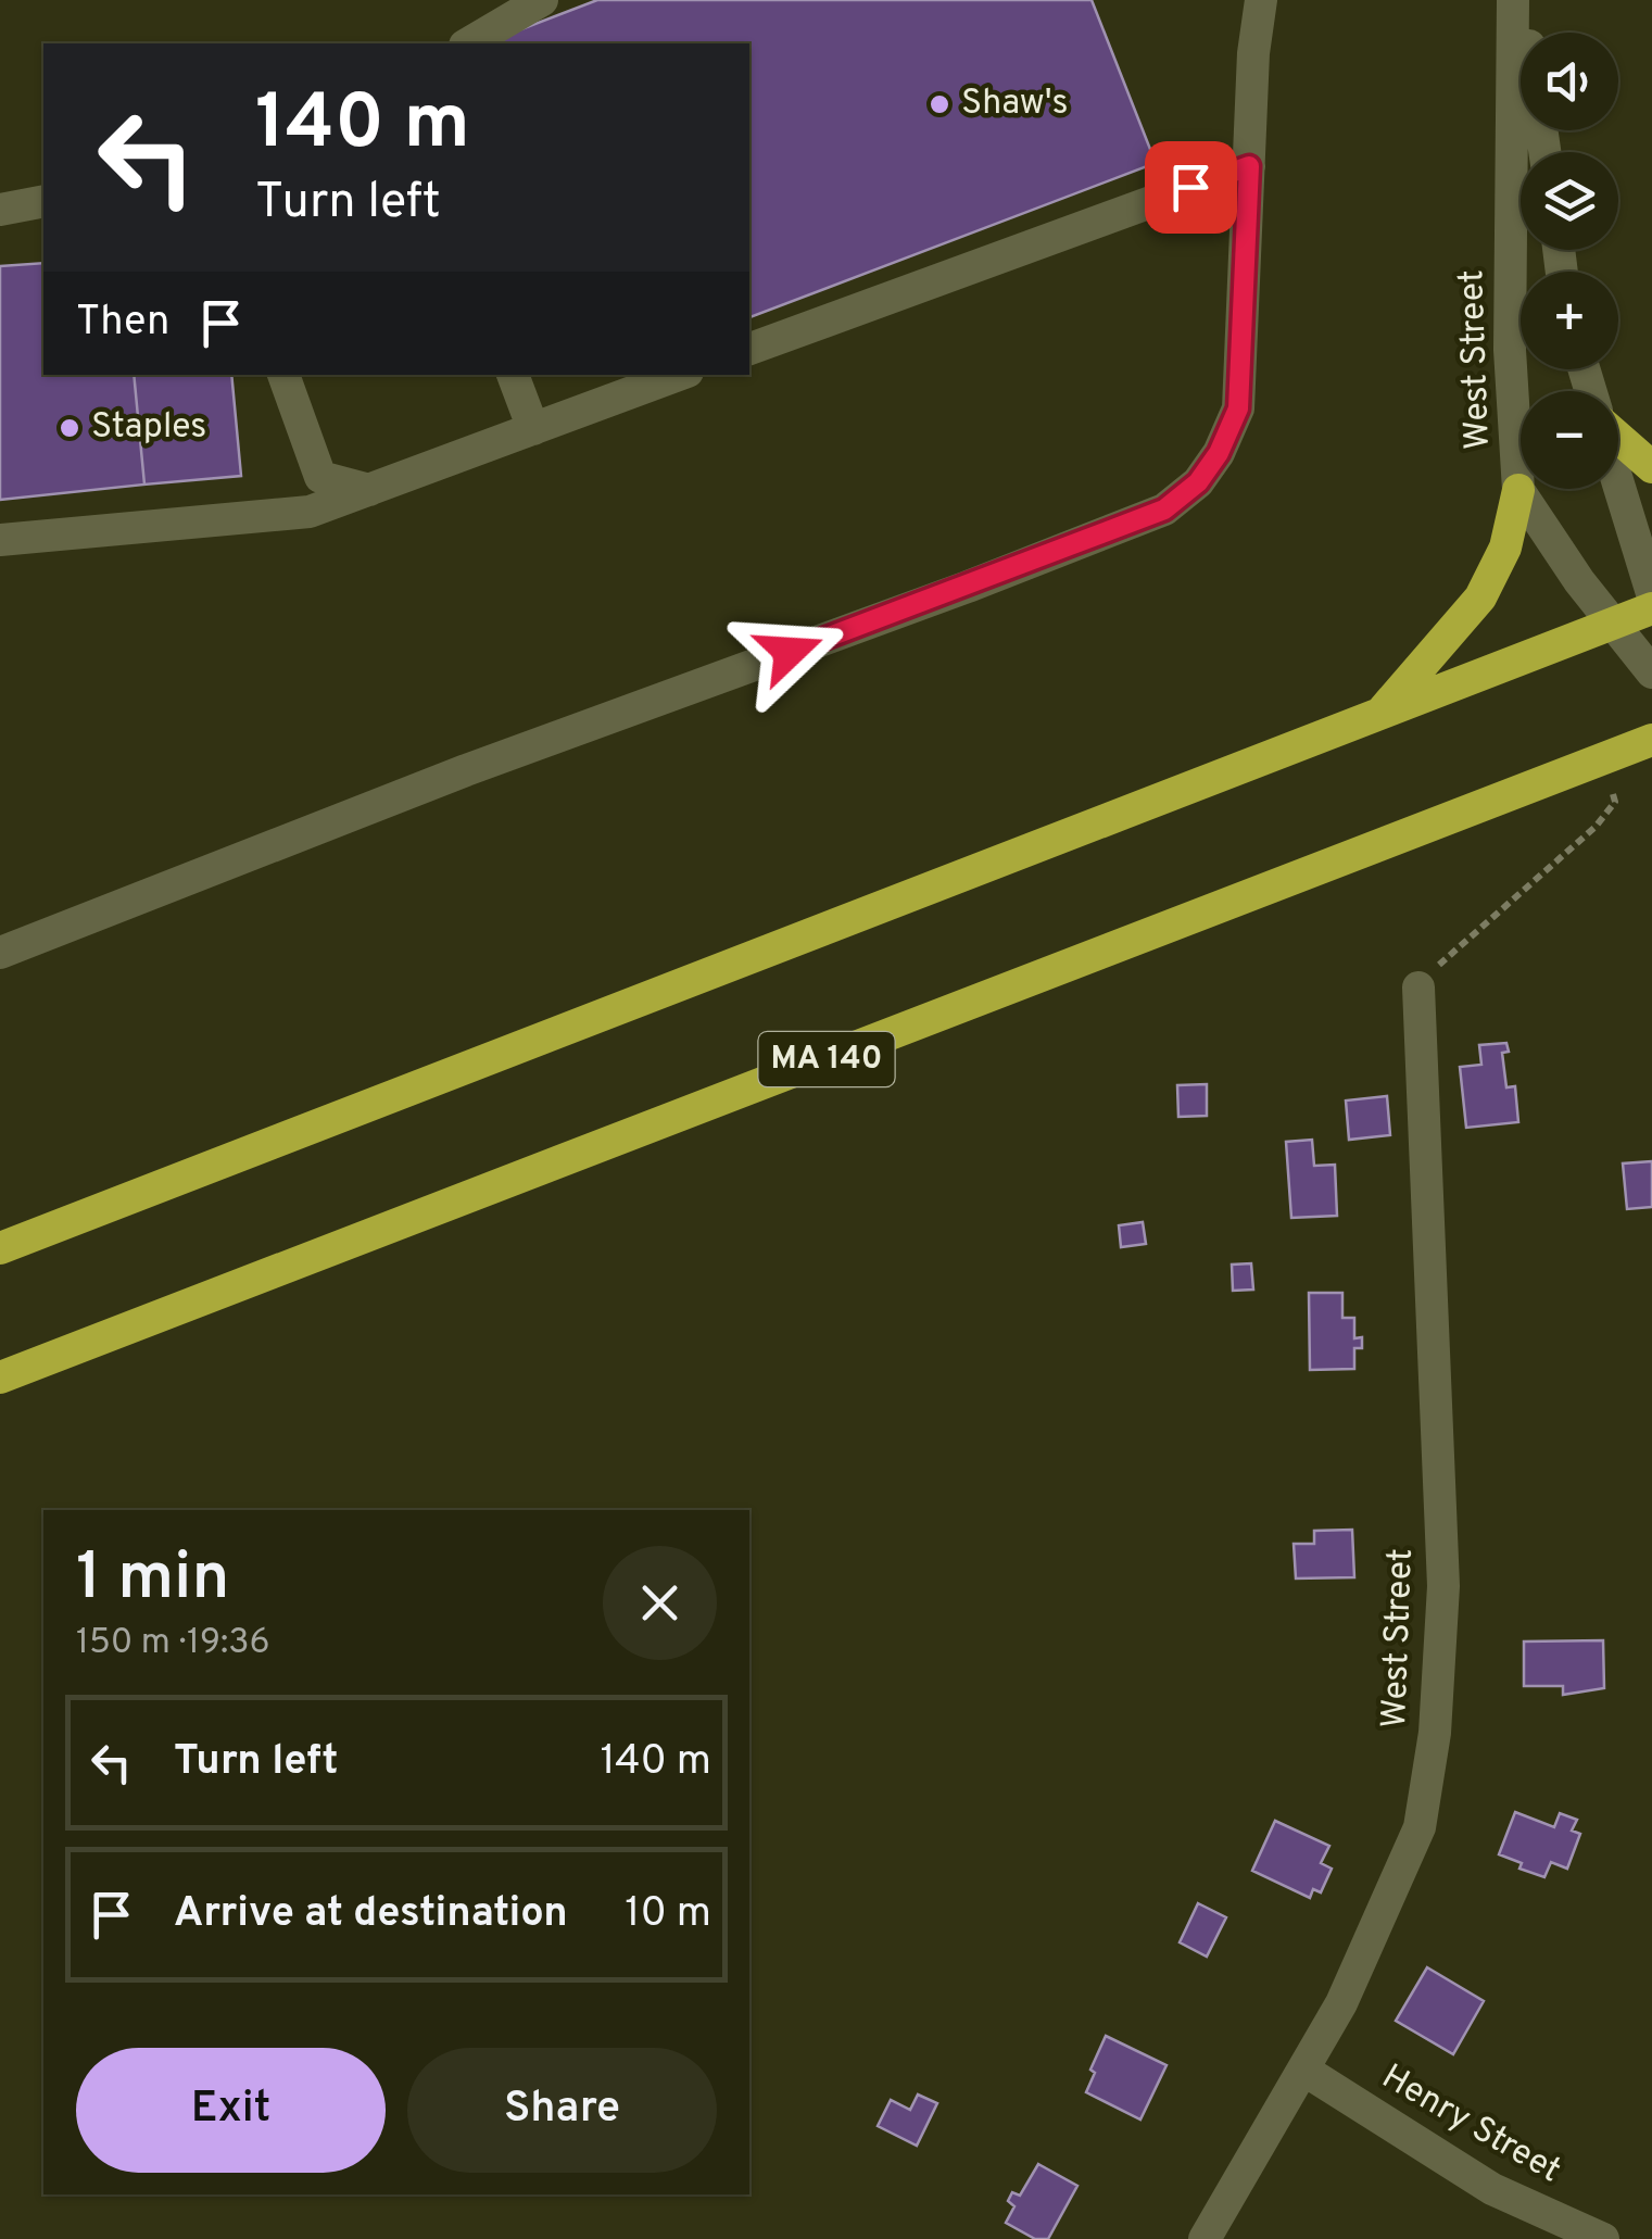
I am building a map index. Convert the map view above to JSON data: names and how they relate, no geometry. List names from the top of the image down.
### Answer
{
  "streets": {
    "highway": ["MA 140"],
    "street": ["West Street", "Henry Street"]
  },
  "crossings": [
    ["West Street", "Henry Street"]
  ],
  "places": ["Shaw's", "Staples"],
  "page": {
    "map_buttons": ["+", "−"],
    "turn": ["140 m", "Turn left"],
    "then": "Then",
    "heading": ["1 min", "150 m · 19:36"],
    "list": [
      {
        "name": "Turn left",
        "value": "140 m"
      },
      {
        "name": "Arrive at destination",
        "value": "10 m"
      }
    ],
    "buttons": ["Exit", "Share"]
  }
}
